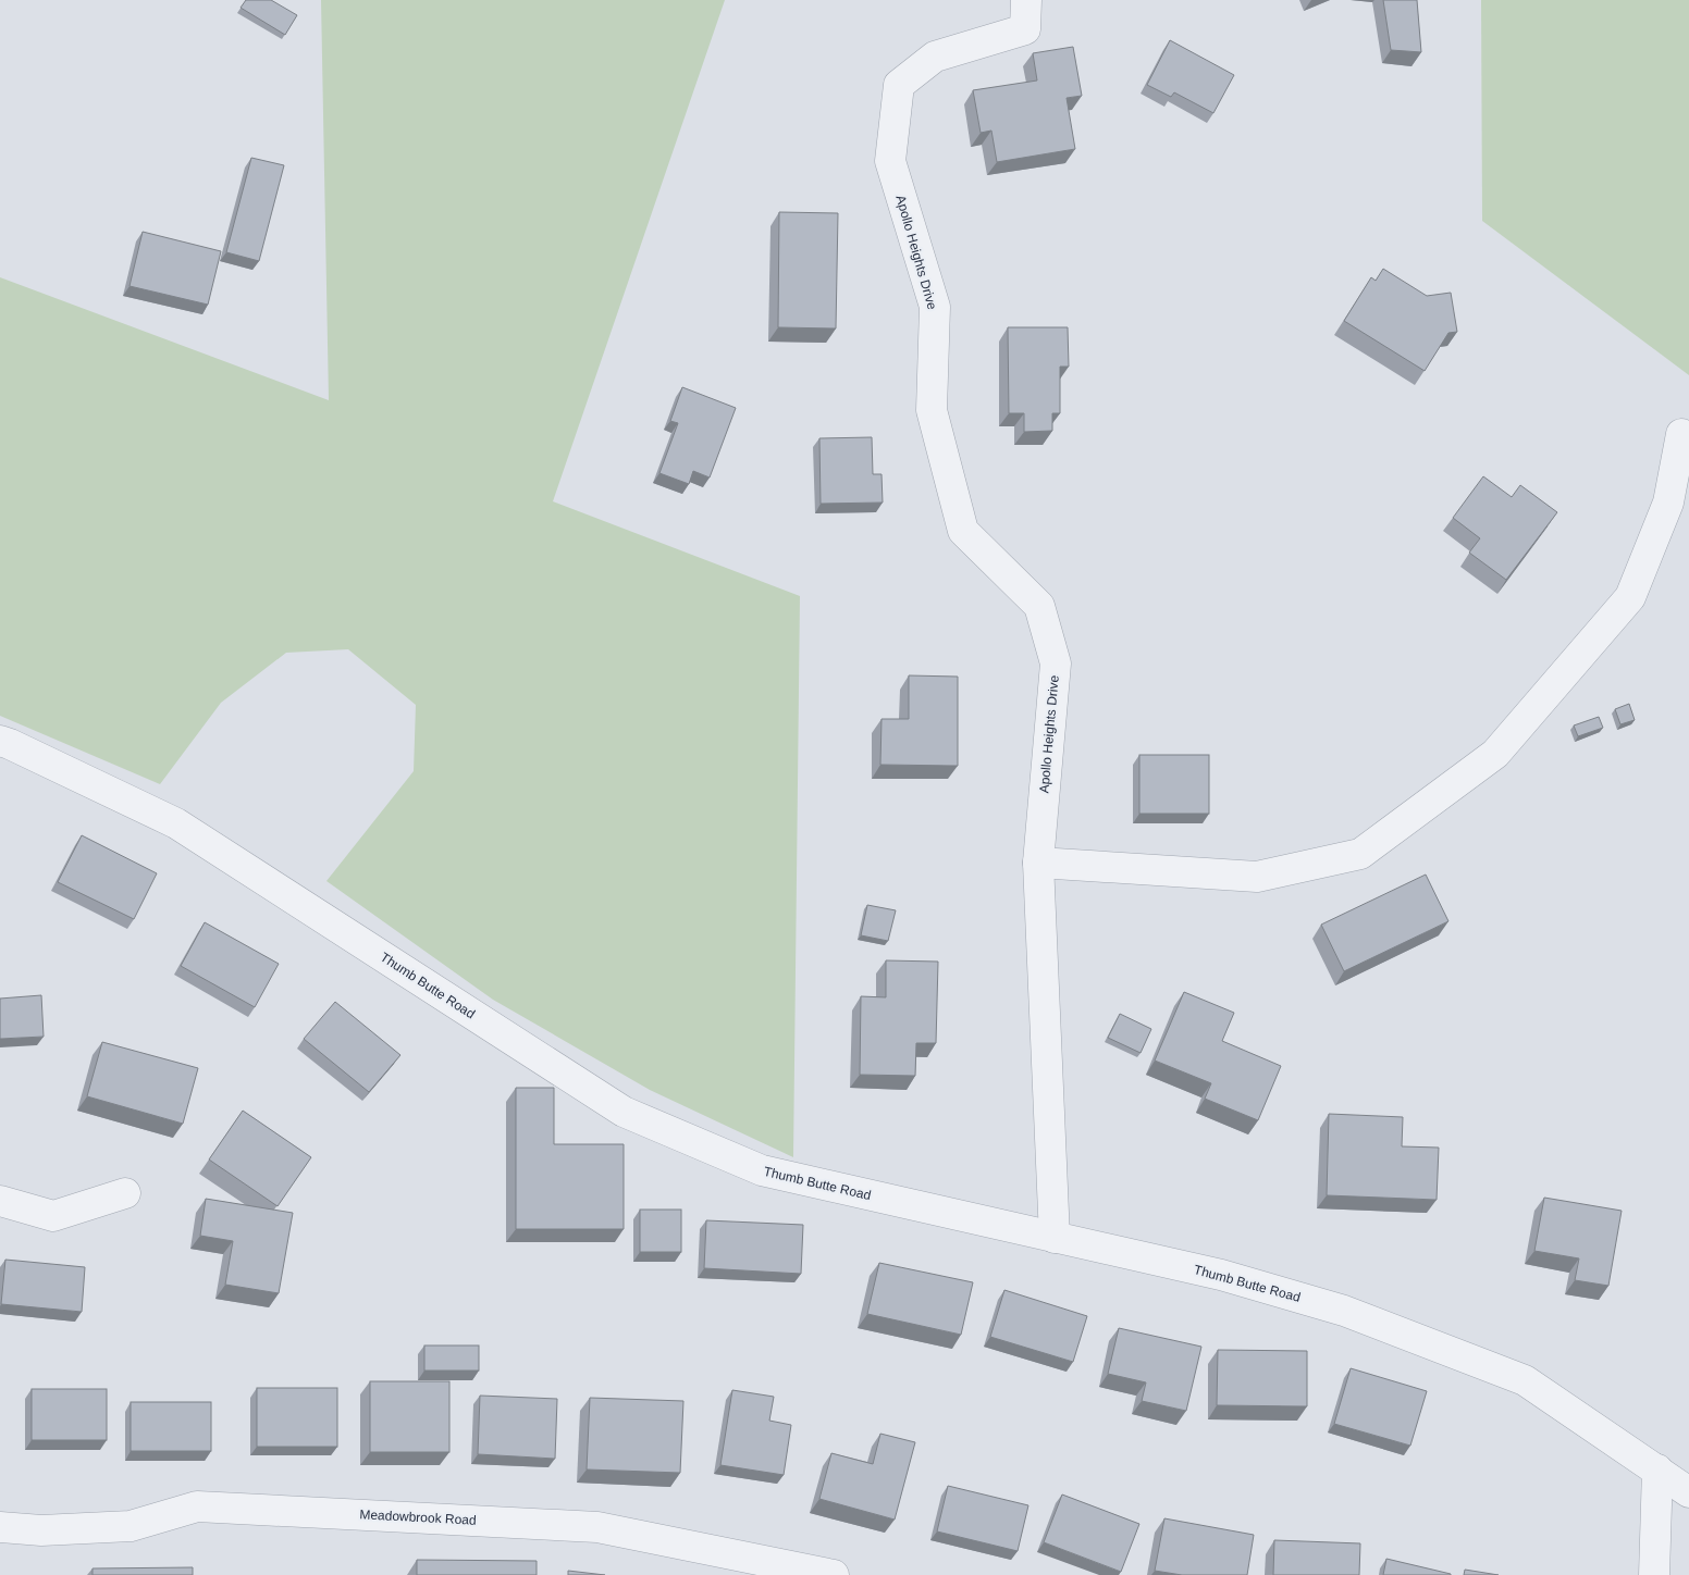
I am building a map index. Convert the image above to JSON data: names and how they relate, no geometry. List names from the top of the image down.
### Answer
{
  "streets": {
    "street": ["Apollo Heights Drive", "Thumb Butte Road", "Meadowbrook Road"]
  },
  "crossings": [
    ["Apollo Heights Drive", "Thumb Butte Road"]
  ]
}
